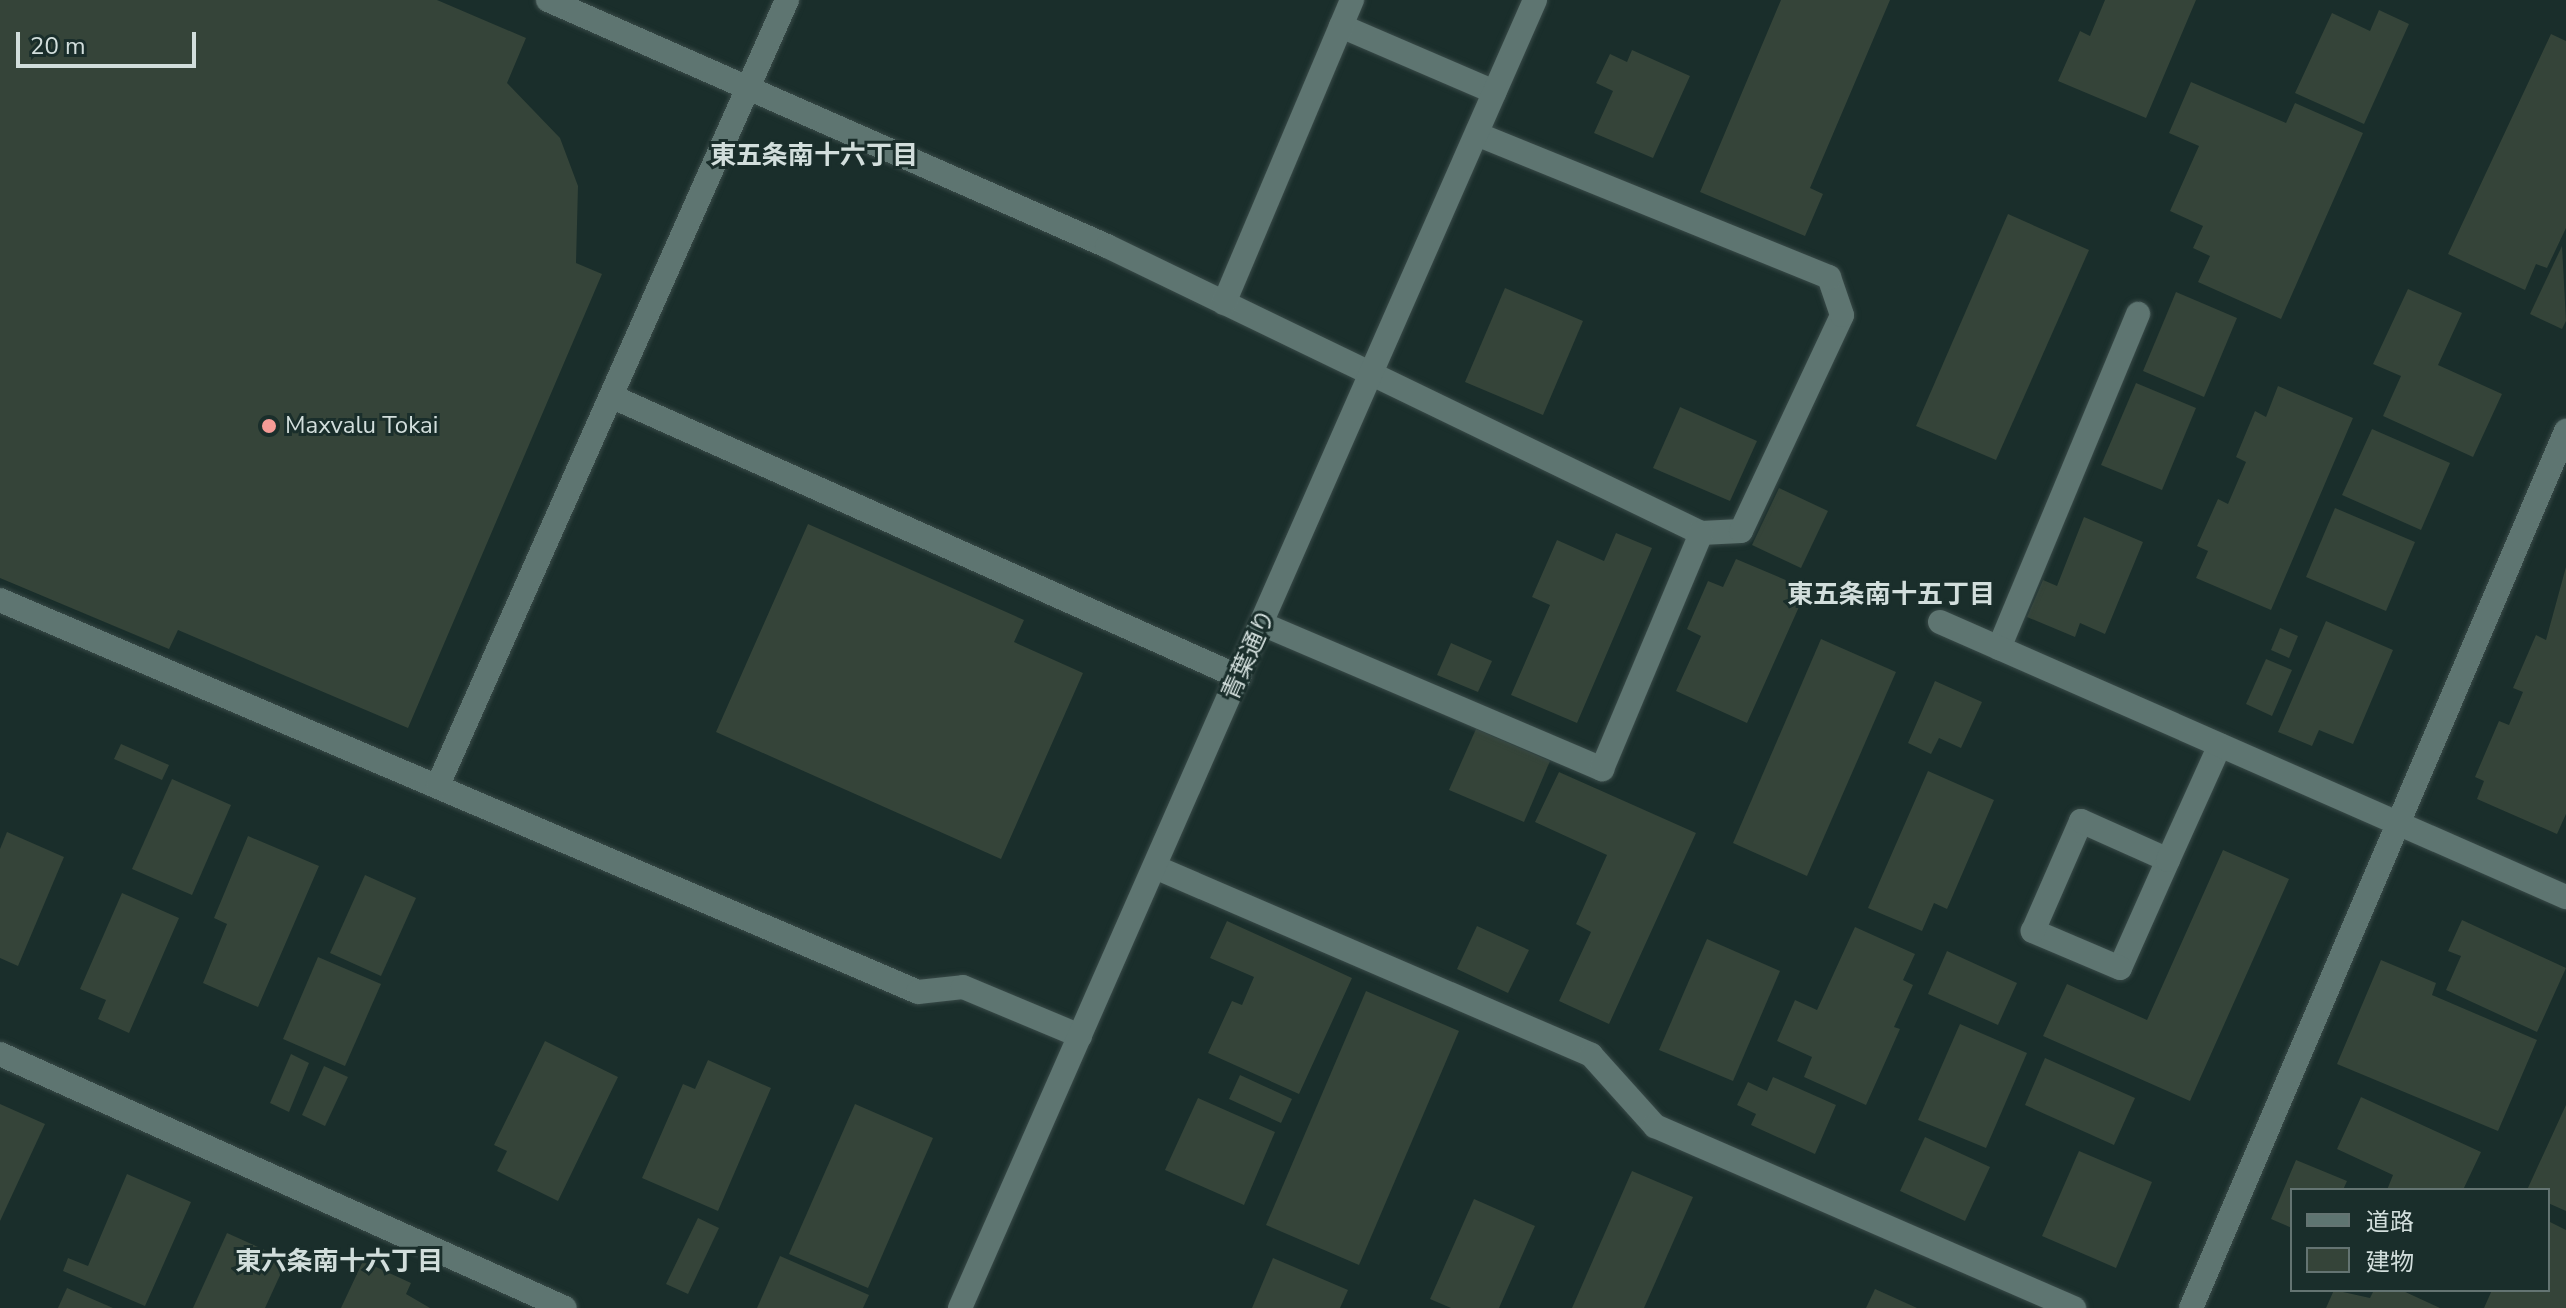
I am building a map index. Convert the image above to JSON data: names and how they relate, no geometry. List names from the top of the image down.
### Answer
{
  "streets": {
    "street": ["青葉通り"]
  },
  "districts": ["東五条南十六丁目", "東五条南十五丁目", "東六条南十六丁目"],
  "places": ["Maxvalu Tokai"],
  "legend": ["道路", "建物"],
  "scale_bar": "20 m"
}
